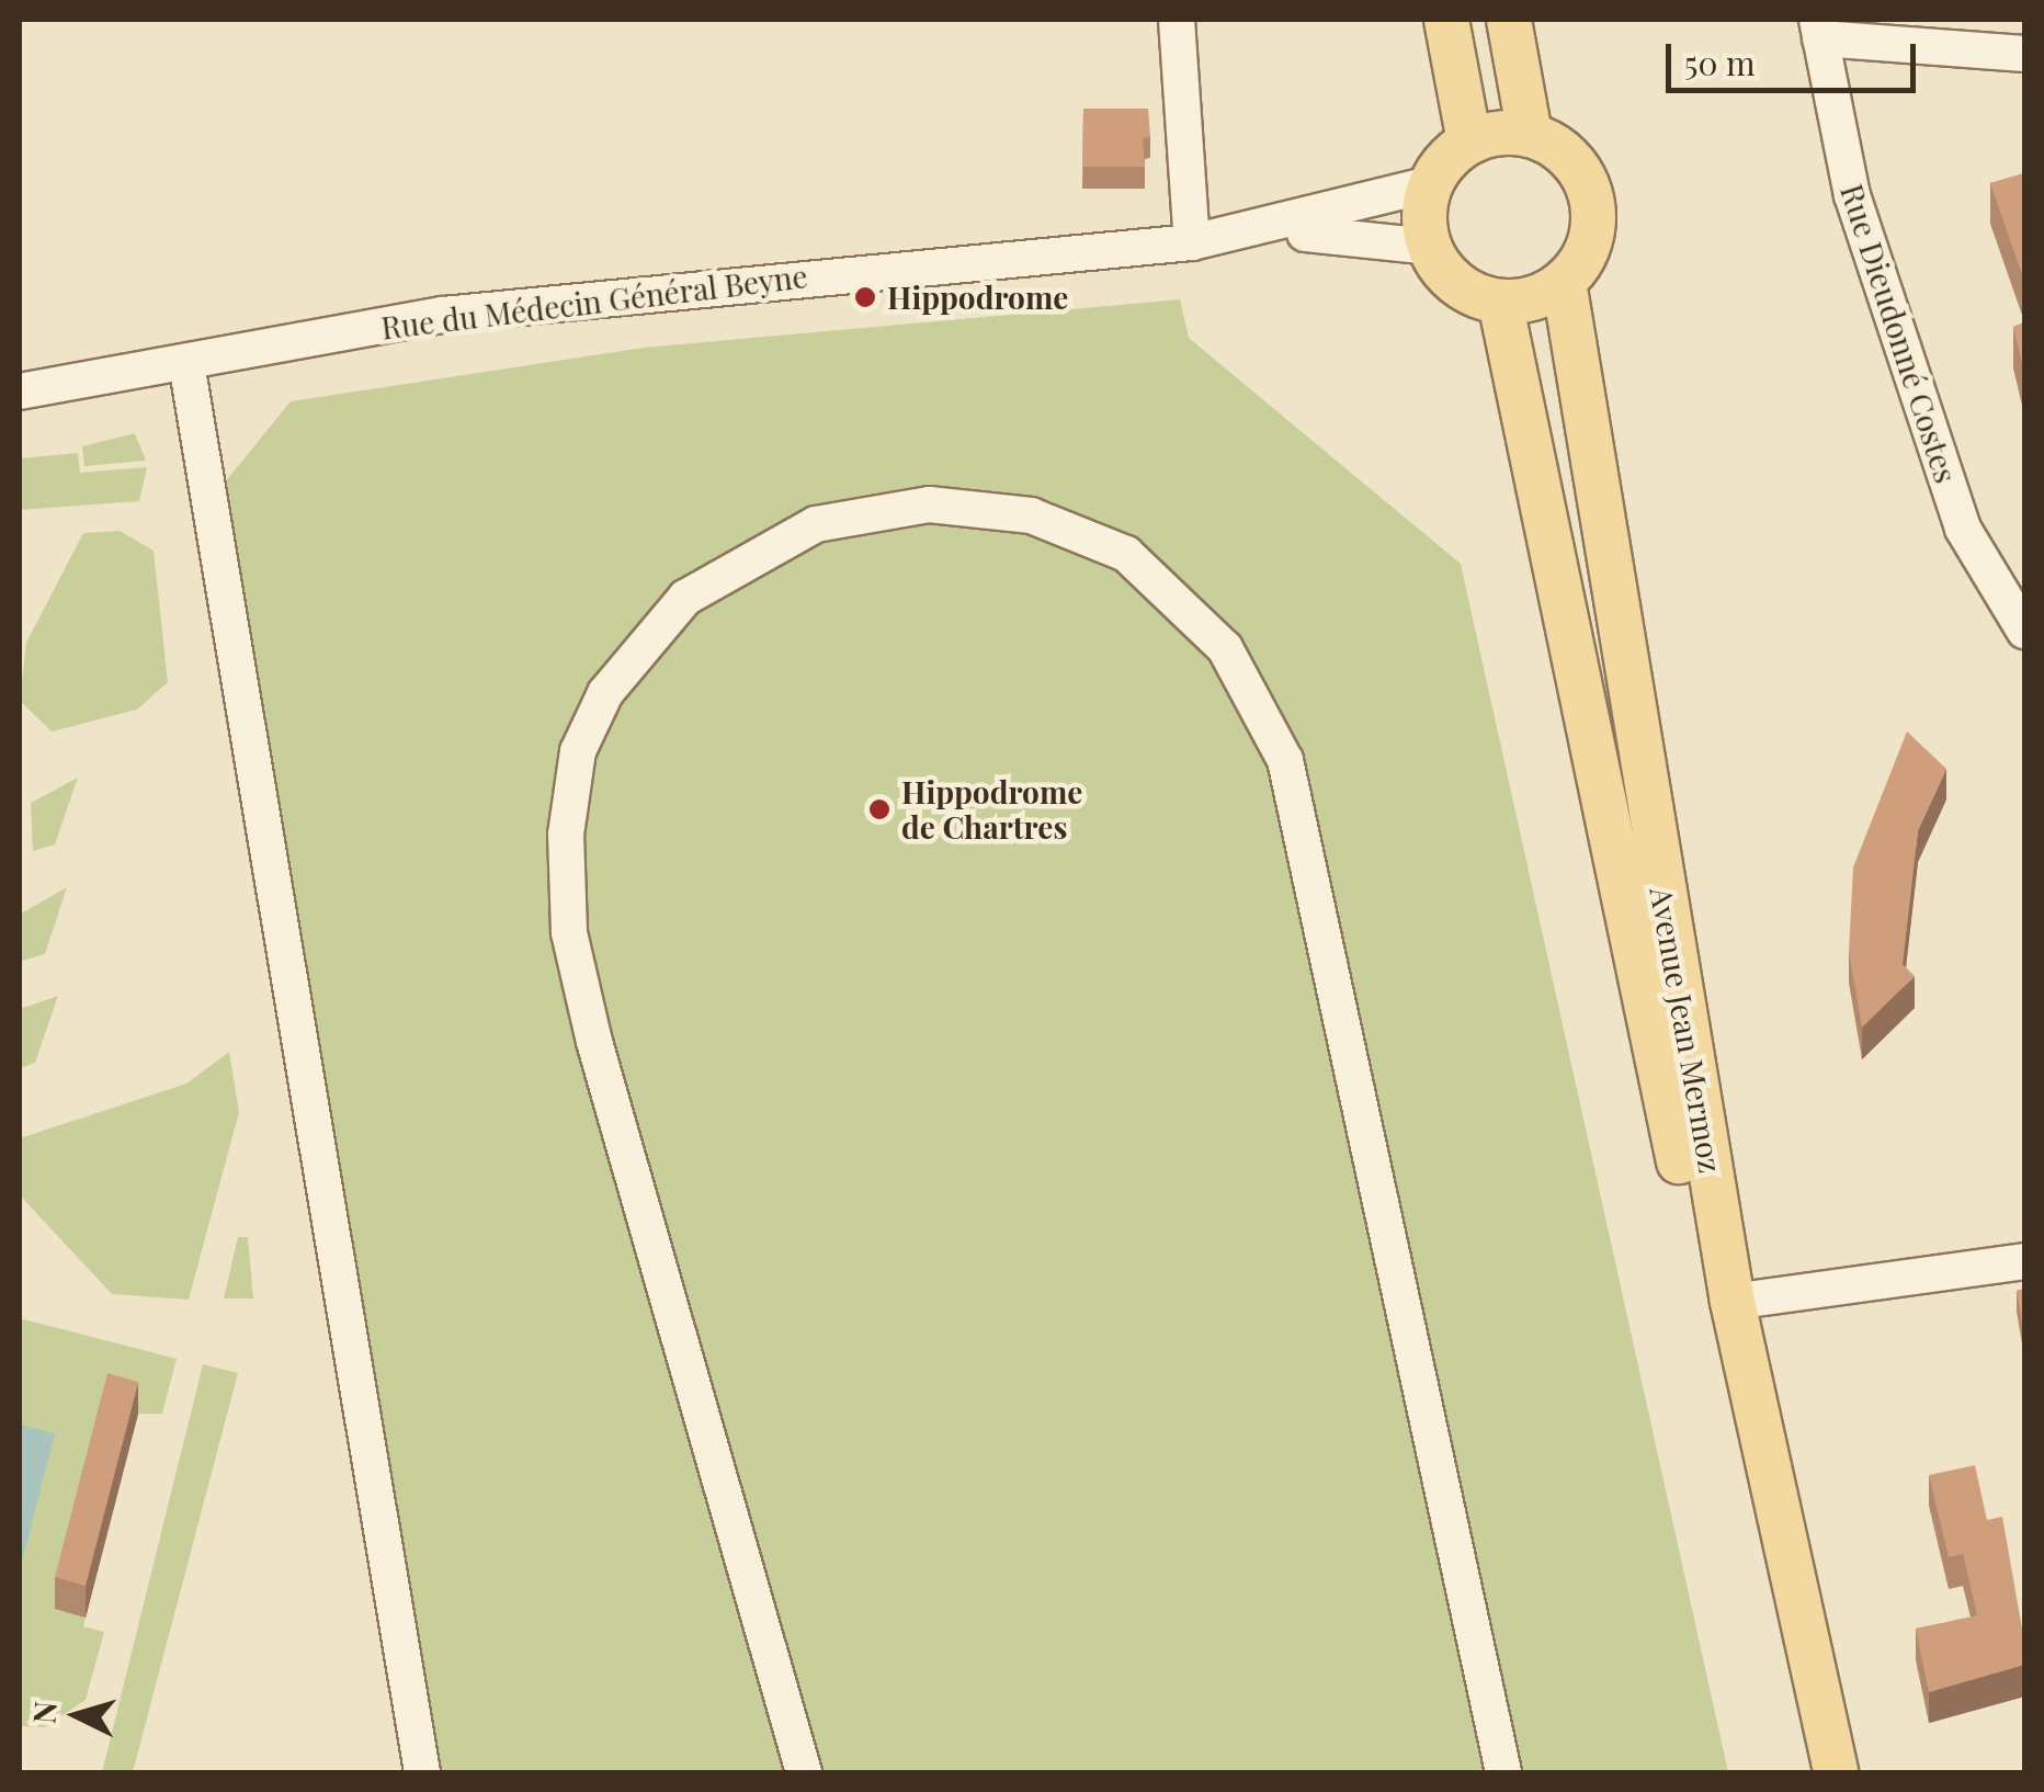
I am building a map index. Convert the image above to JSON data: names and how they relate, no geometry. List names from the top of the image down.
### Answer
{
  "streets": {
    "main road": ["Avenue Jean Mermoz"],
    "street": ["Rue du Médecin Général Beyne", "Rue Dieudonné Costes"]
  },
  "crossings": [
    ["Rue du Médecin Général Beyne", "Avenue Jean Mermoz"]
  ],
  "places": ["Hippodrome", "Hippodrome de Chartres"],
  "scale_bar": "50 m",
  "north": "left"
}
